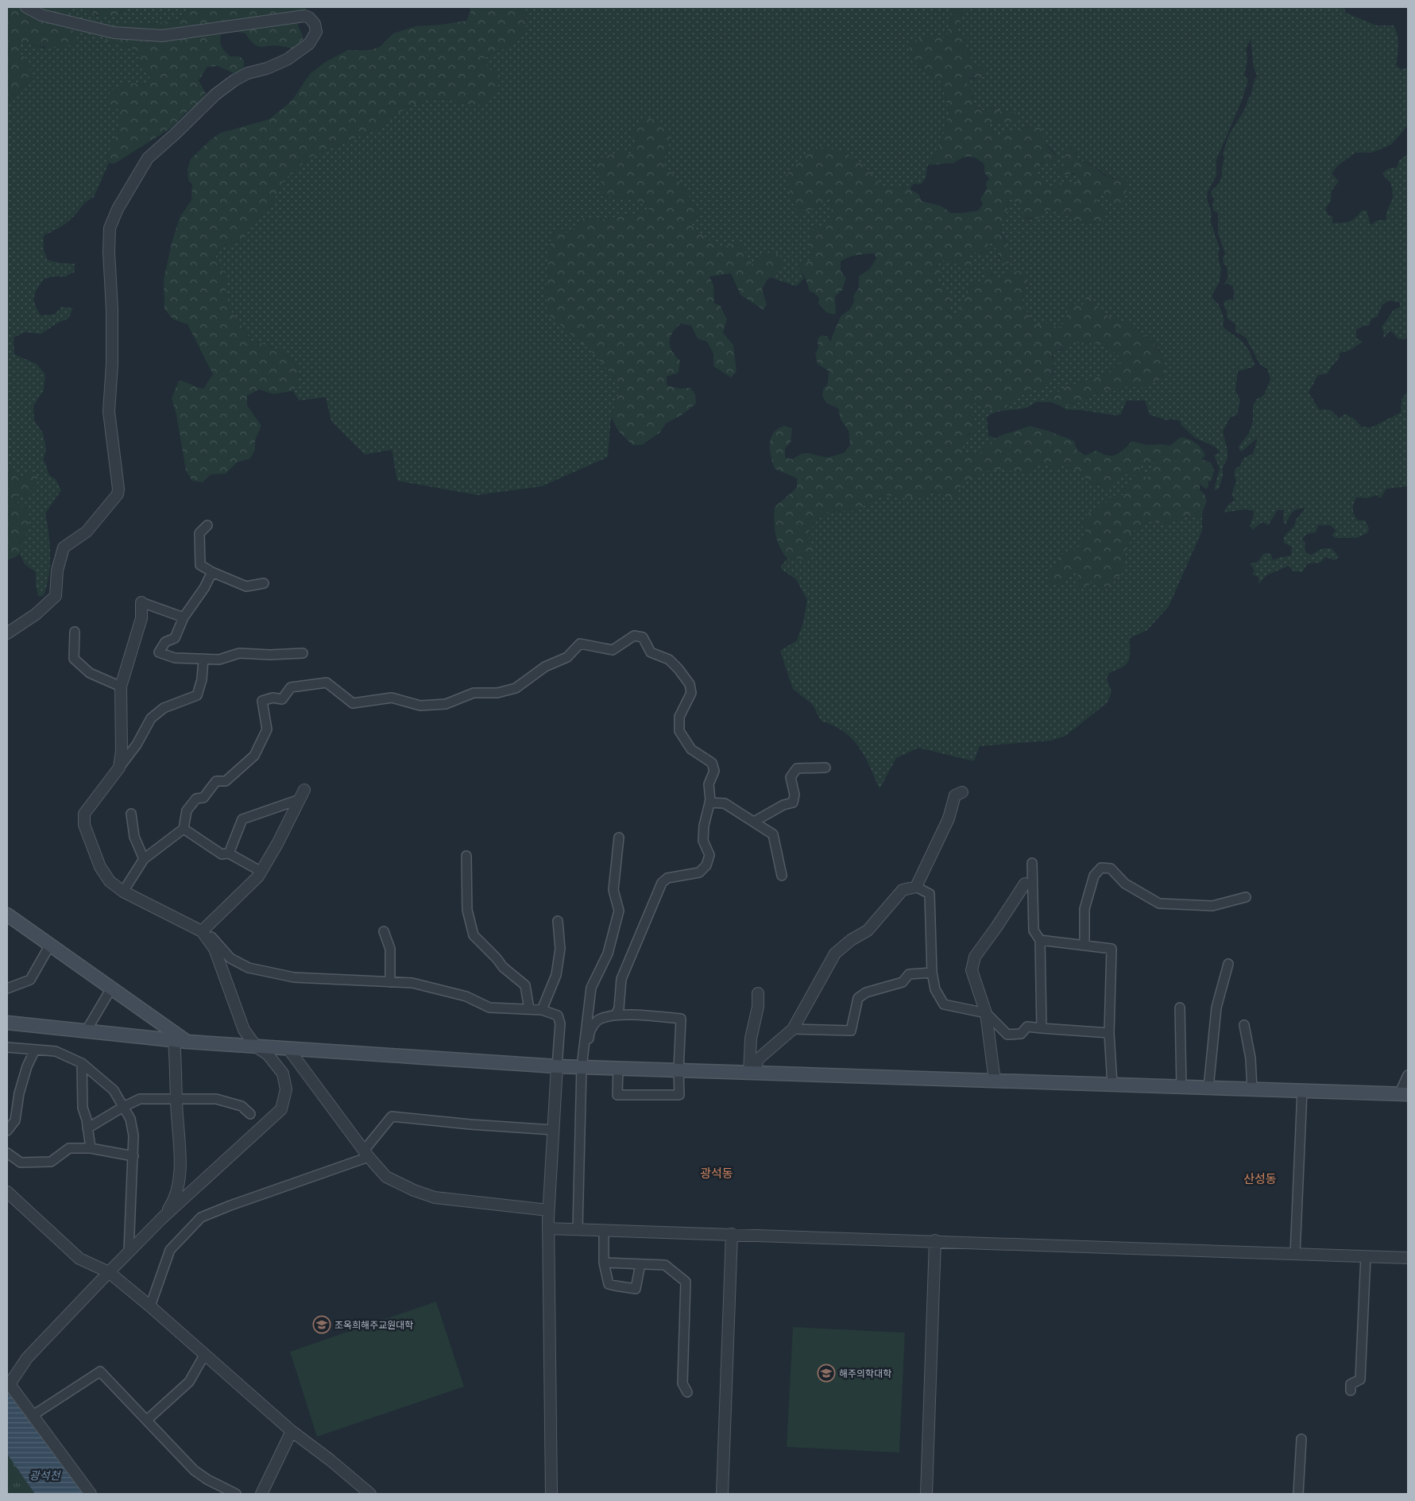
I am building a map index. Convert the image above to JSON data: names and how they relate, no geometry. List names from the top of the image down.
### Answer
{
  "districts": ["광석동", "산성동"],
  "water": ["광석천"],
  "places": {
    "school or university": ["조옥희해주교원대학", "해주의학대학"]
  }
}
